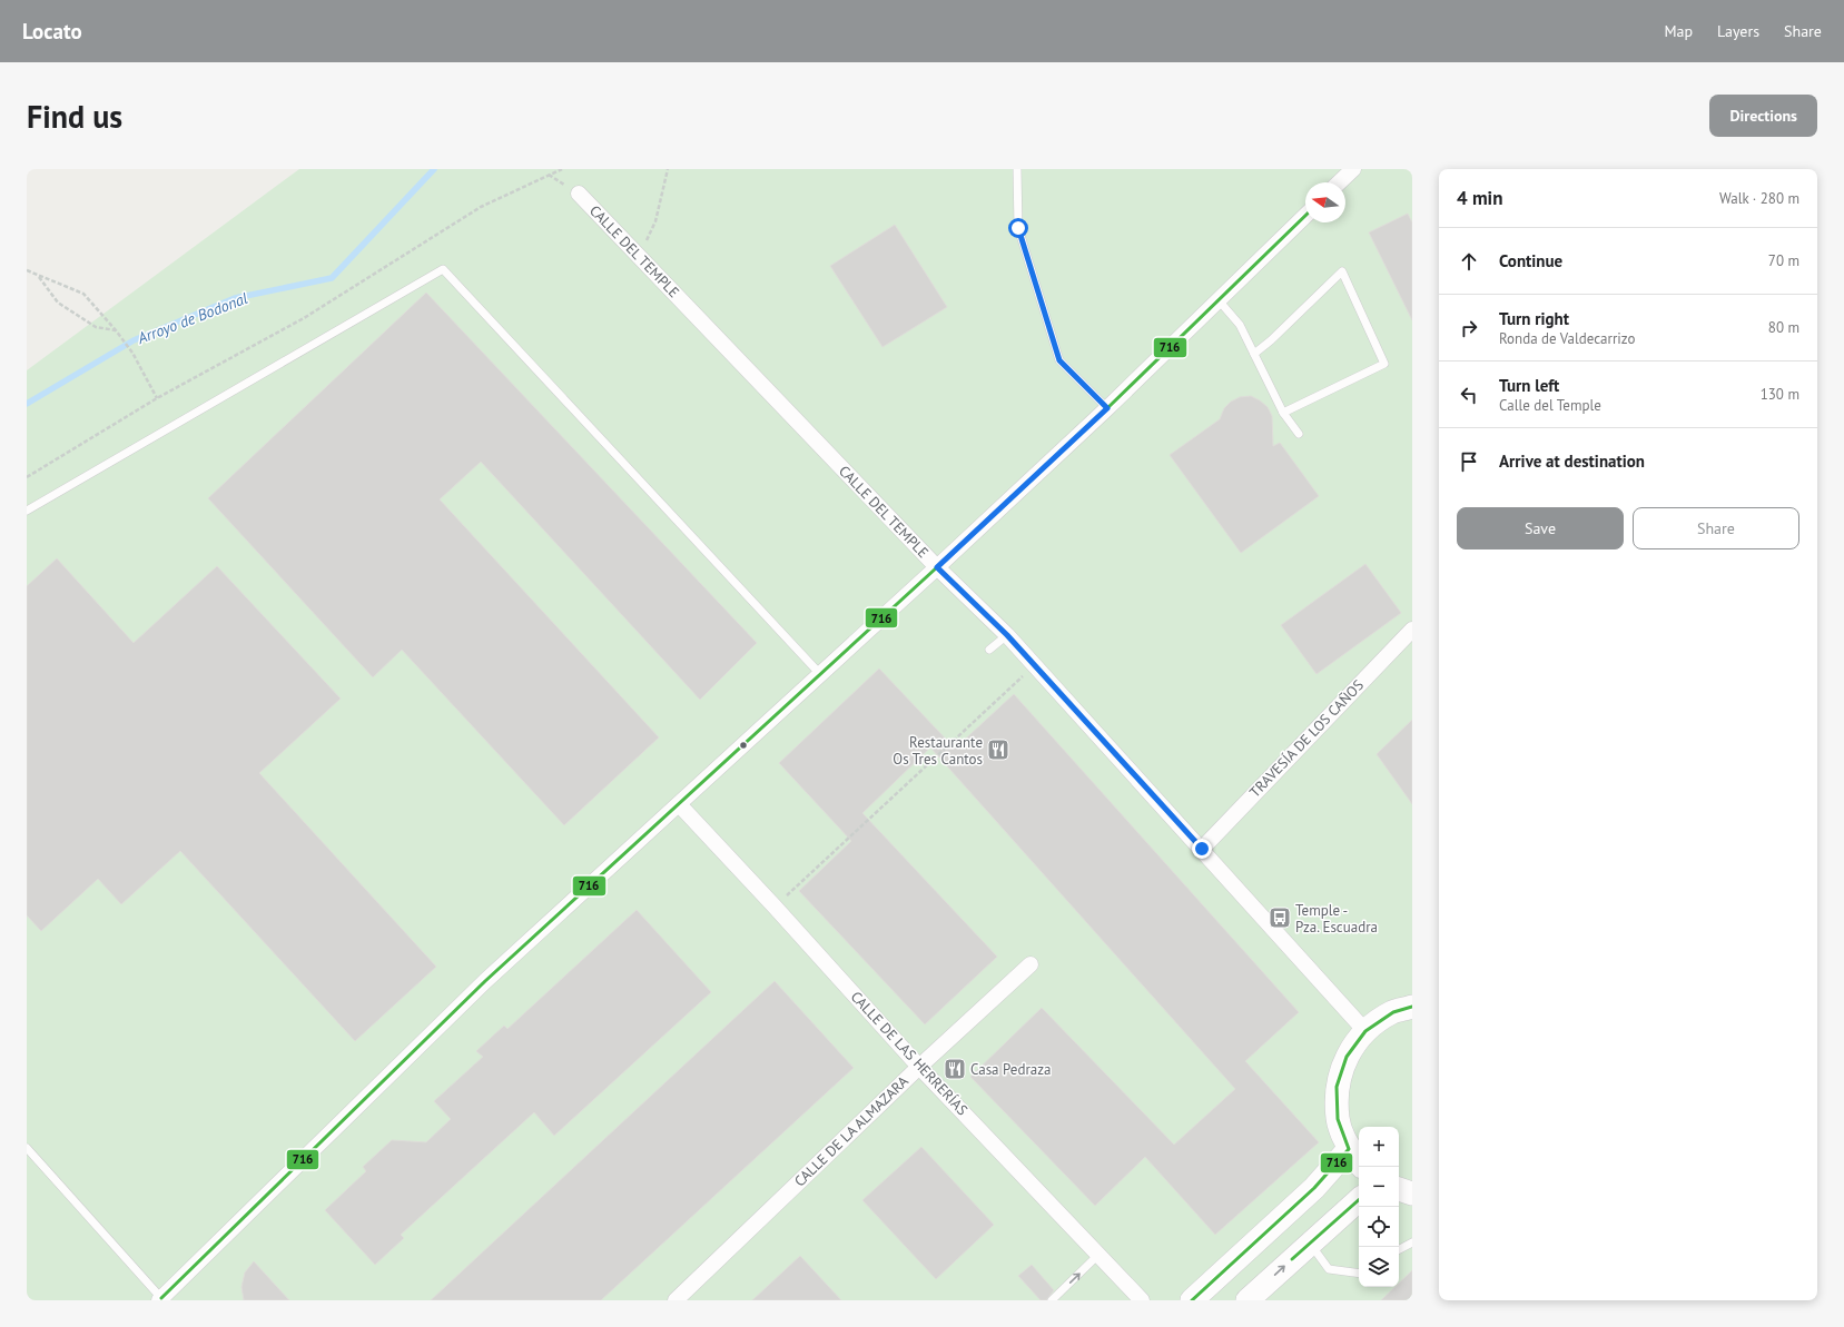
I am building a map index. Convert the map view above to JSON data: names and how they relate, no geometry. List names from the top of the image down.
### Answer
{
  "streets": {
    "street": [
      "CALLE DEL TEMPLE",
      "TRAVESÍA DE LOS CAÑOS",
      "CALLE DE LAS HERRERÍAS",
      "CALLE DE LA ALMAZARA"
    ]
  },
  "crossings": [
    ["CALLE DEL TEMPLE", "TRAVESÍA DE LOS CAÑOS"],
    ["CALLE DE LAS HERRERÍAS", "CALLE DE LA ALMAZARA"]
  ],
  "water": ["Arroyo de Bodonal"],
  "places": {
    "restaurant": ["Restaurante Os Tres Cantos", "Casa Pedraza"],
    "bus stop": ["Temple - Pza. Escuadra"]
  },
  "lines": ["transit line 716"],
  "north": "left",
  "page": {
    "header": "Locato",
    "nav": ["Map", "Layers", "Share"],
    "buttons": [
      "Directions",
      ["Save", "Share"]
    ],
    "title": "Find us",
    "heading": ["4 min", "Walk · 280 m"],
    "list": [
      ["Continue", "70 m"],
      ["Turn right", "Ronda de Valdecarrizo", "80 m"],
      ["Turn left", "Calle del Temple", "130 m"],
      "Arrive at destination"
    ],
    "map_buttons": ["+", "−"]
  }
}
